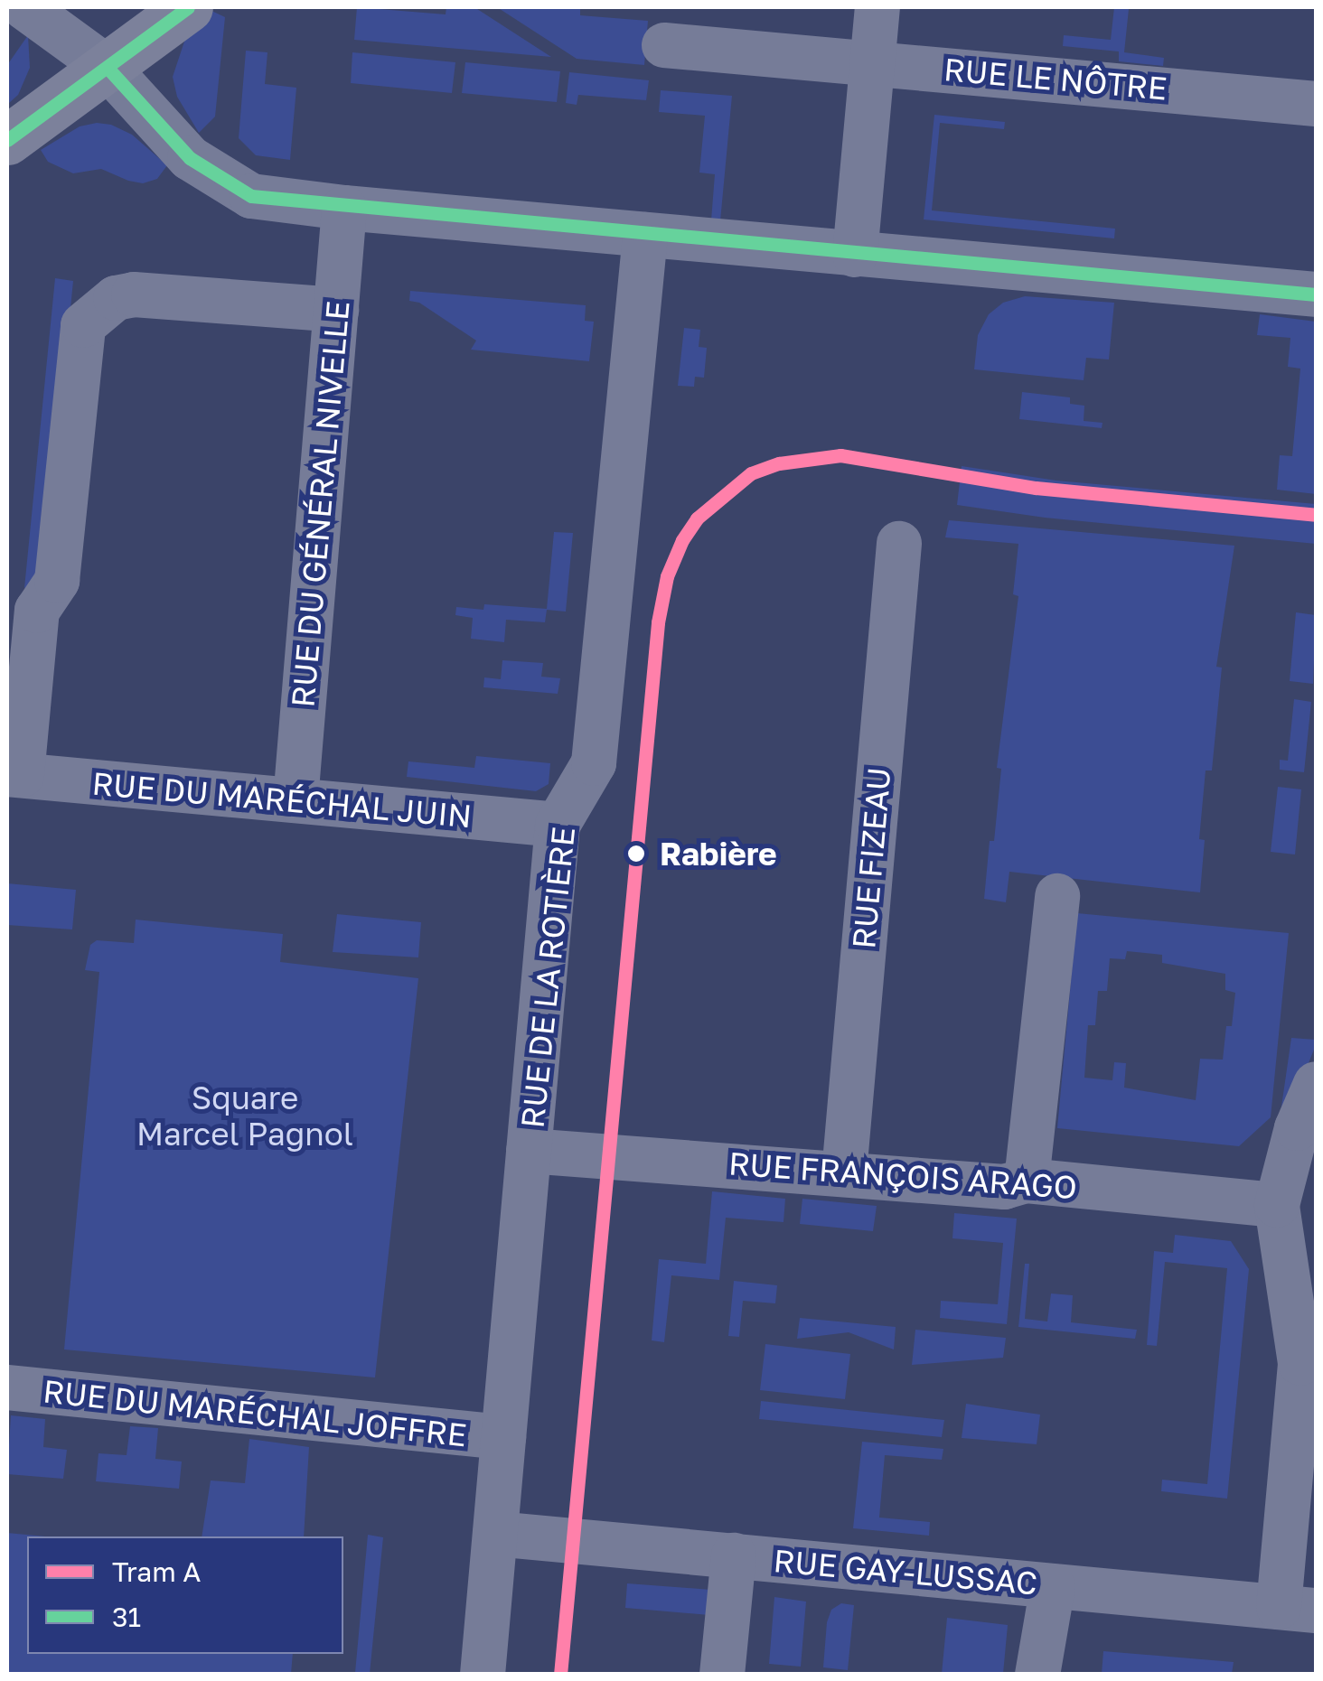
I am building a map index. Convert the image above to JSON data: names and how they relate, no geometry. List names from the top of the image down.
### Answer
{
  "streets": {
    "street": [
      "RUE LE NÔTRE",
      "RUE DU GÉNÉRAL NIVELLE",
      "RUE DU MARÉCHAL JUIN",
      "RUE FIZEAU",
      "RUE DE LA ROTIÈRE",
      "RUE FRANÇOIS ARAGO",
      "RUE DU MARÉCHAL JOFFRE",
      "RUE GAY-LUSSAC"
    ]
  },
  "crossings": [
    ["RUE DU GÉNÉRAL NIVELLE", "RUE DU MARÉCHAL JUIN"],
    ["RUE DU MARÉCHAL JUIN", "RUE DE LA ROTIÈRE"],
    ["RUE FIZEAU", "RUE FRANÇOIS ARAGO"],
    ["RUE DE LA ROTIÈRE", "RUE FRANÇOIS ARAGO"],
    ["RUE DE LA ROTIÈRE", "RUE DU MARÉCHAL JOFFRE"],
    ["RUE DE LA ROTIÈRE", "RUE GAY-LUSSAC"]
  ],
  "parks": ["Square Marcel Pagnol"],
  "places": ["Rabière"],
  "lines": ["transit line 31", "tram line A"],
  "legend": ["Tram A", "31"]
}
